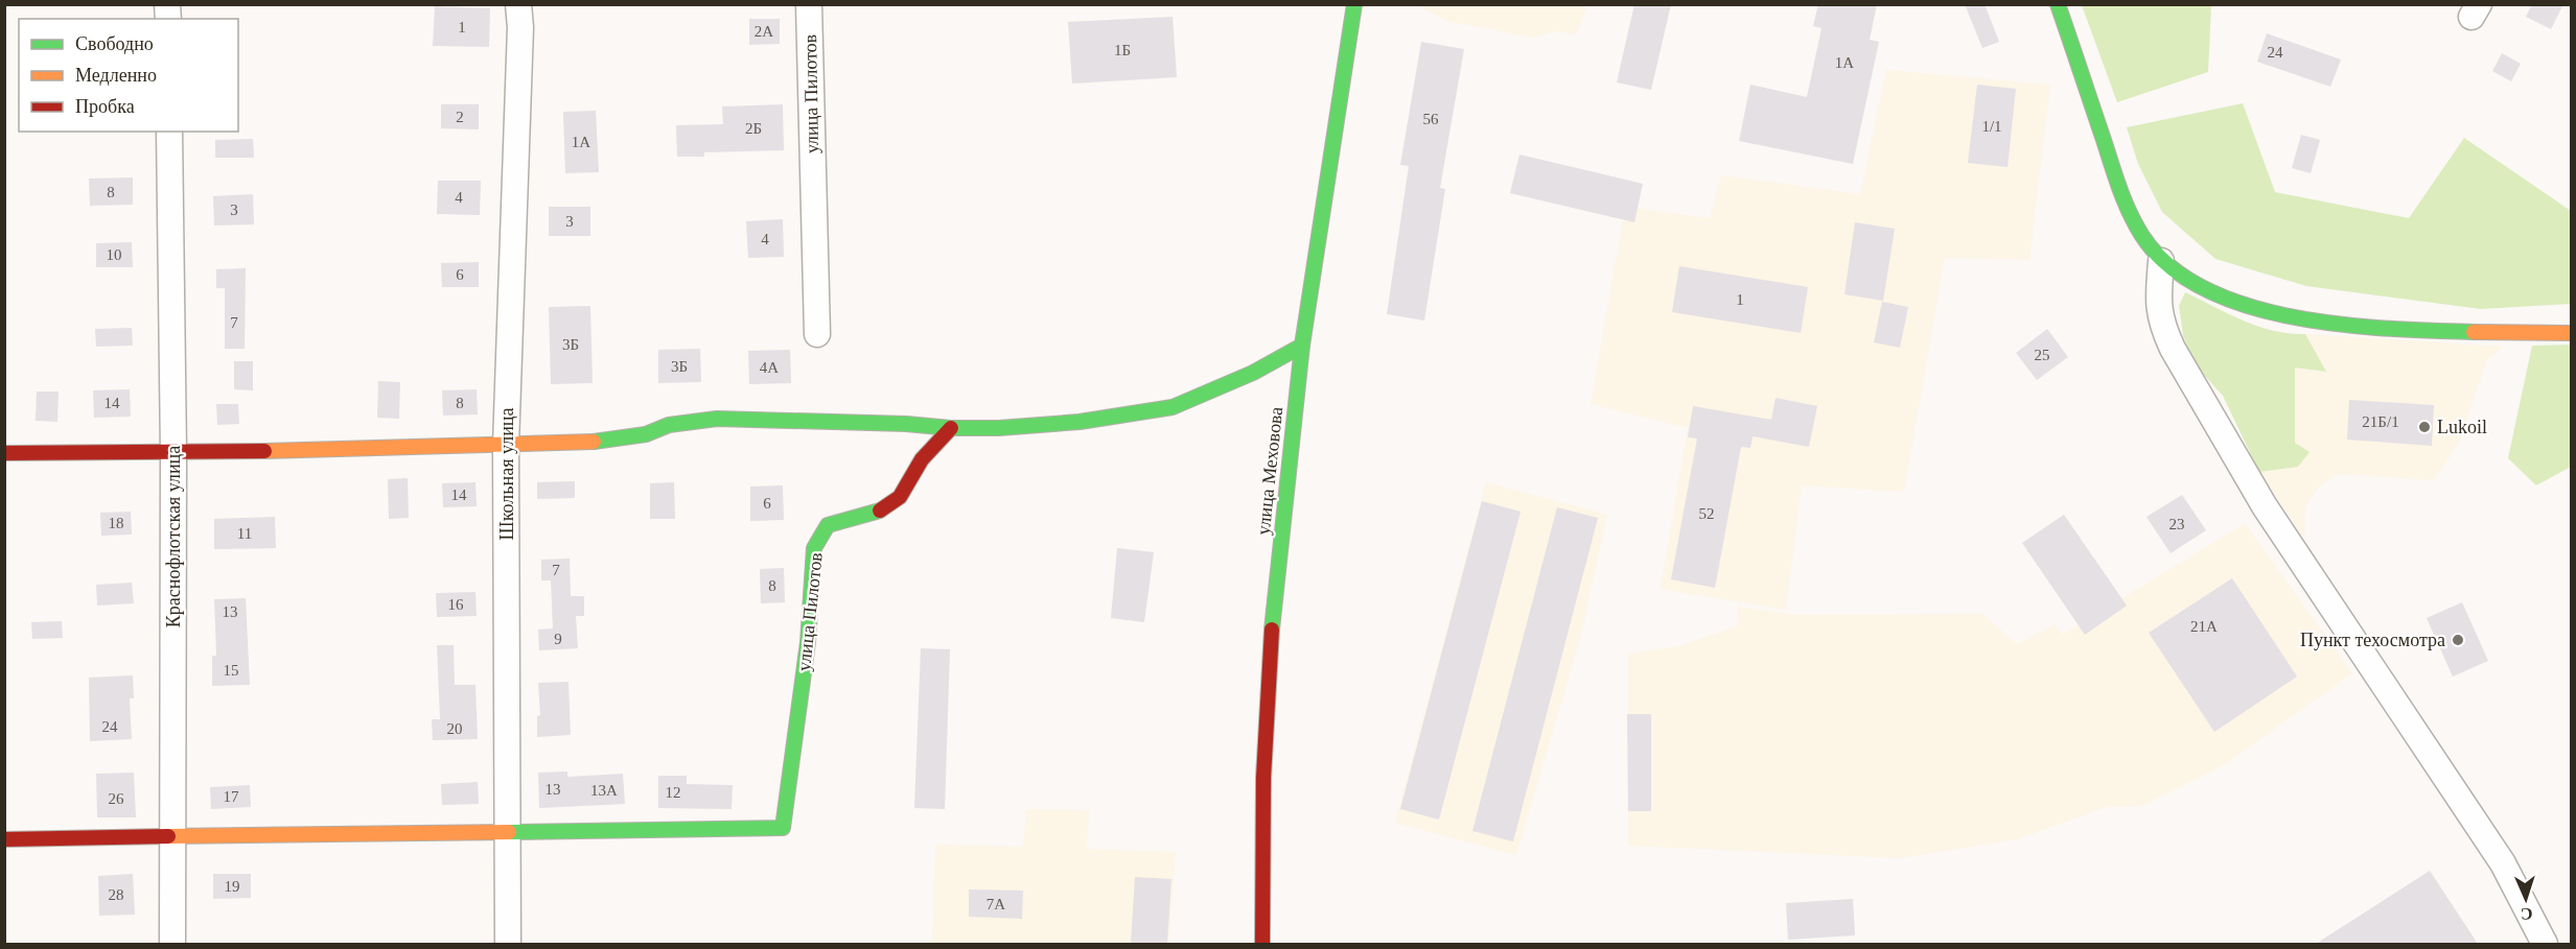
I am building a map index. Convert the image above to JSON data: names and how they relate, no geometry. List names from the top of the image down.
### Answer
{
  "streets": {
    "street": [
      "улица Пилотов",
      "улица Меховова",
      "Школьная улица",
      "Краснофлотская улица"
    ]
  },
  "crossings": [
    ["улица Пилотов", "Школьная улица"]
  ],
  "places": ["Lukoil", "Пункт техосмотра"],
  "house_numbers": [
    "1",
    "2А",
    "1Б",
    "24",
    "1А",
    "2",
    "56",
    "1/1",
    "2Б",
    "1А",
    "8",
    "4",
    "3",
    "3",
    "4",
    "10",
    "6",
    "1",
    "7",
    "3Б",
    "25",
    "3Б",
    "4А",
    "14",
    "8",
    "21Б/1",
    "14",
    "6",
    "52",
    "18",
    "23",
    "11",
    "7",
    "8",
    "16",
    "13",
    "21А",
    "9",
    "15",
    "24",
    "20",
    "13",
    "13А",
    "12",
    "17",
    "26",
    "19",
    "28",
    "7А"
  ],
  "legend": ["Свободно", "Медленно", "Пробка"],
  "north": "bottom"
}
